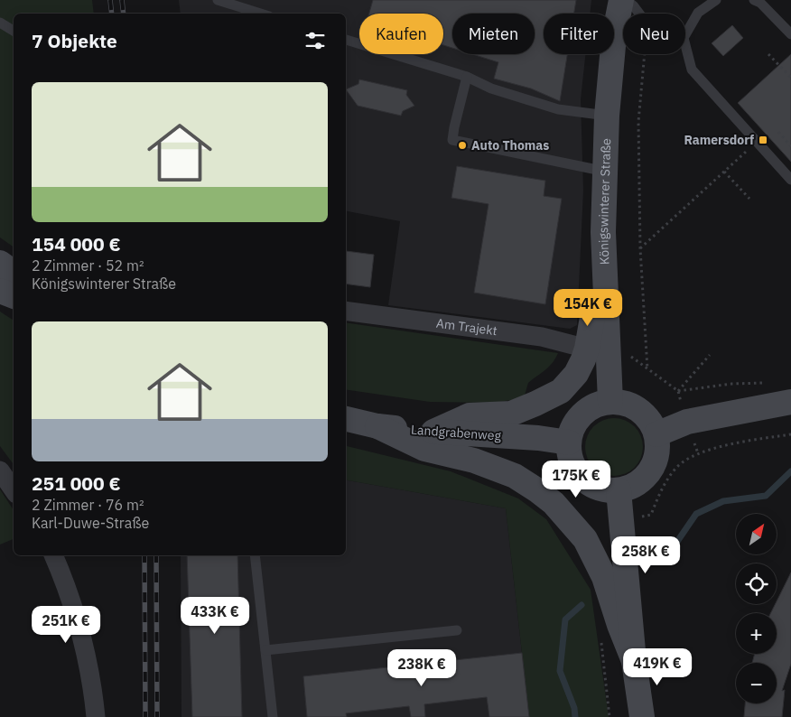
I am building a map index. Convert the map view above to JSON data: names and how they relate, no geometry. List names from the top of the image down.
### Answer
{
  "streets": {
    "main road": ["Königswinterer Straße", "Landgrabenweg"],
    "street": ["Am Trajekt"]
  },
  "crossings": [
    ["Königswinterer Straße", "Landgrabenweg"]
  ],
  "places": {
    "transit": ["Ramersdorf"],
    "other": ["Auto Thomas"]
  },
  "north": "top right",
  "page": {
    "chip": [
      "Kaufen",
      "Mieten",
      "Filter",
      "Neu"
    ],
    "heading": "7 Objekte",
    "list": [
      {
        "name": "154 000 €",
        "note": "2 Zimmer · 52 m² · Königswinterer Straße"
      },
      {
        "name": "251 000 €",
        "note": "2 Zimmer · 76 m² · Karl-Duwe-Straße"
      }
    ],
    "price": [
      "154K €",
      "175K €",
      "258K €",
      "433K €",
      "251K €",
      "419K €",
      "238K €"
    ],
    "map_buttons": ["+", "−"]
  }
}
